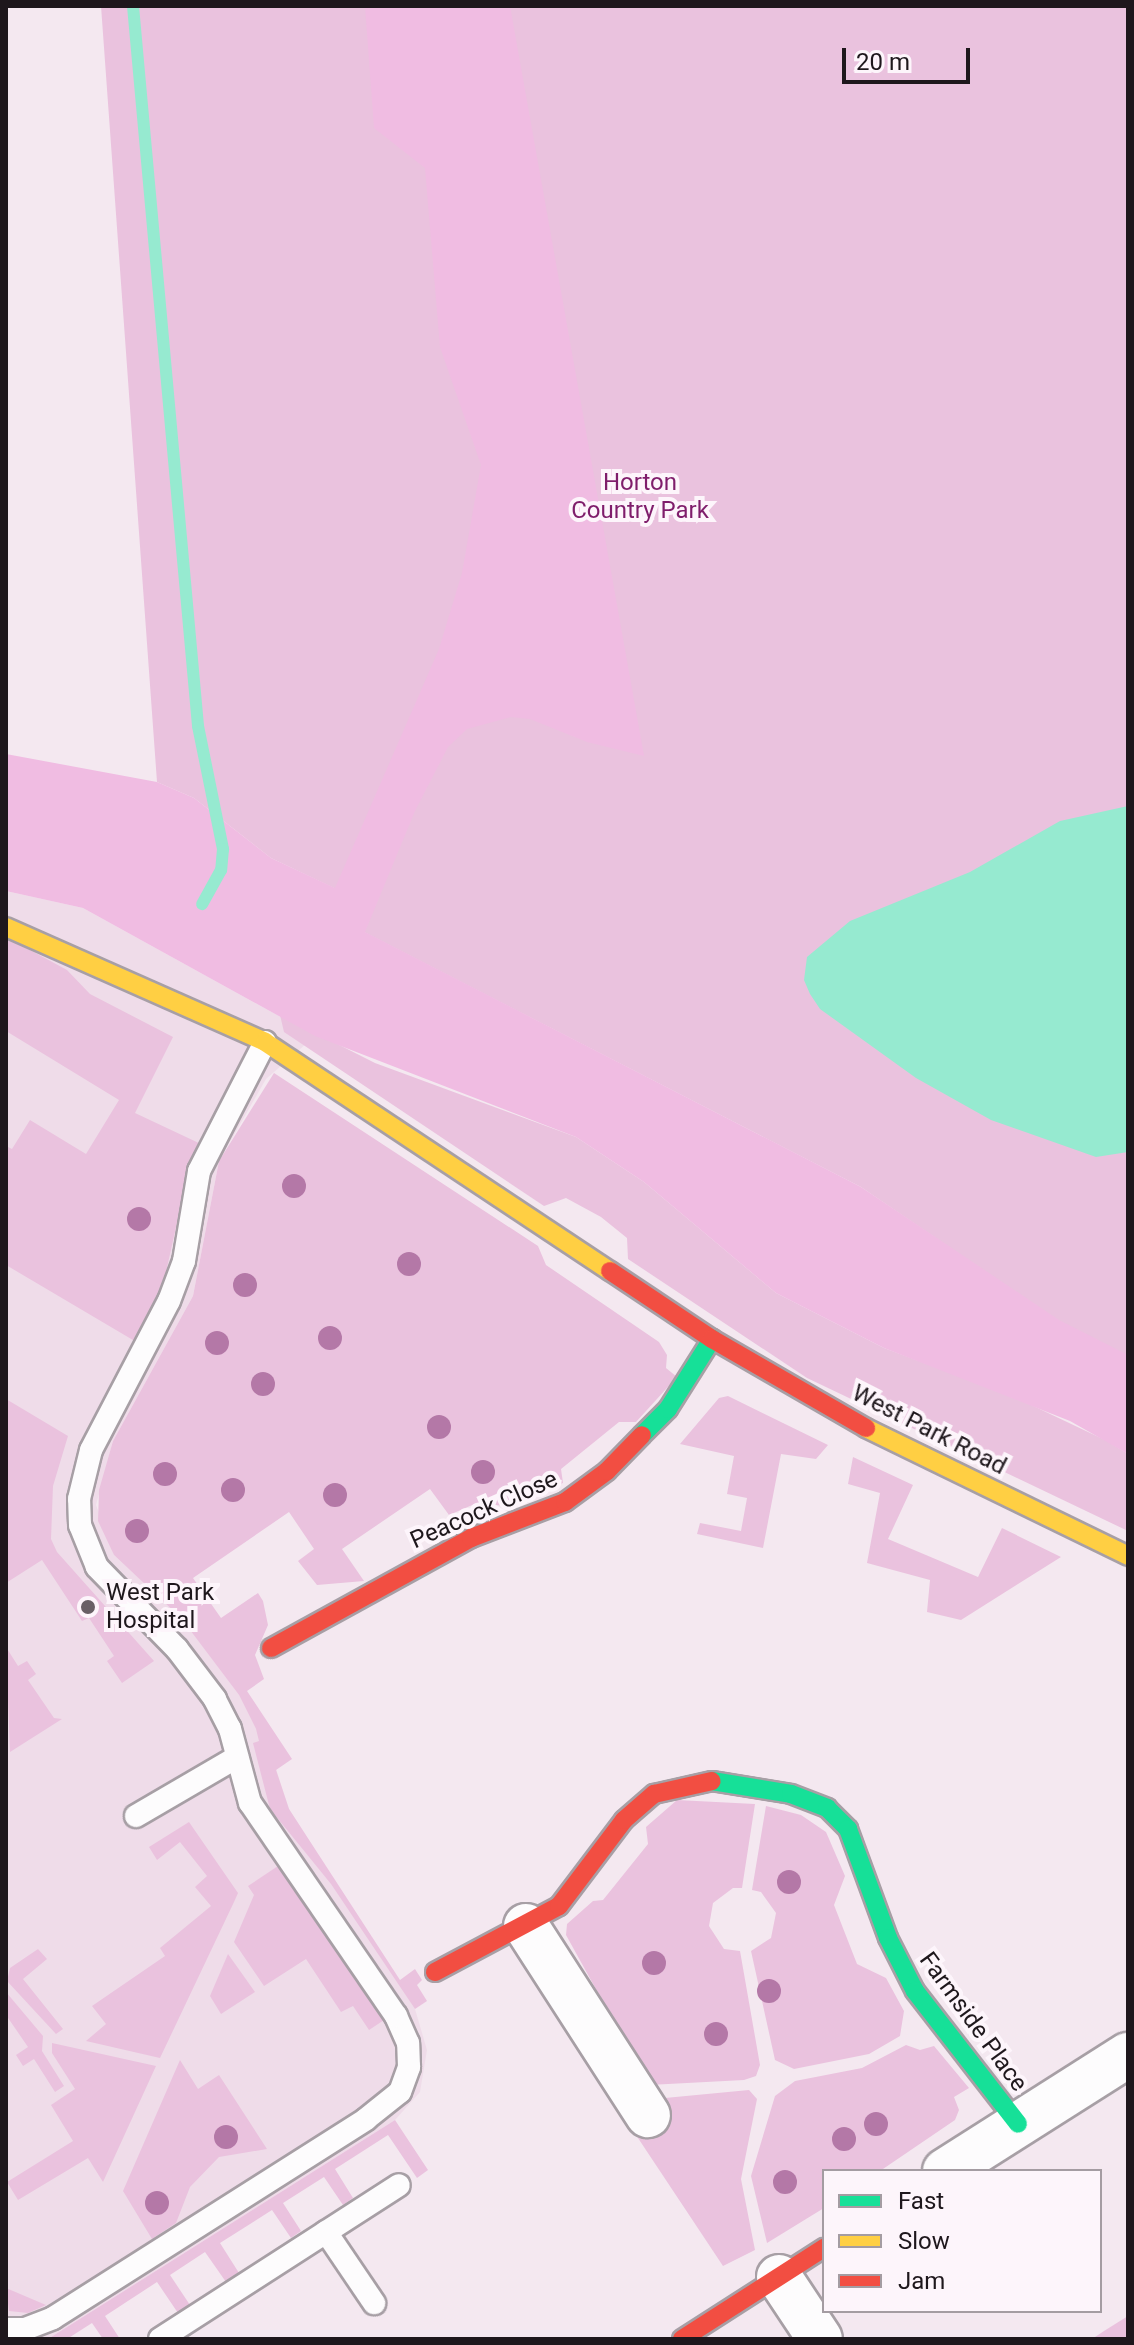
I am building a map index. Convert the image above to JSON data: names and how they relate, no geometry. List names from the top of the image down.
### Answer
{
  "streets": {
    "street": ["West Park Road", "Peacock Close", "Farmside Place"]
  },
  "crossings": [
    ["West Park Road", "Peacock Close"]
  ],
  "parks": ["Horton Country Park"],
  "places": ["West Park Hospital"],
  "legend": ["Fast", "Slow", "Jam"],
  "scale_bar": "20 m"
}
